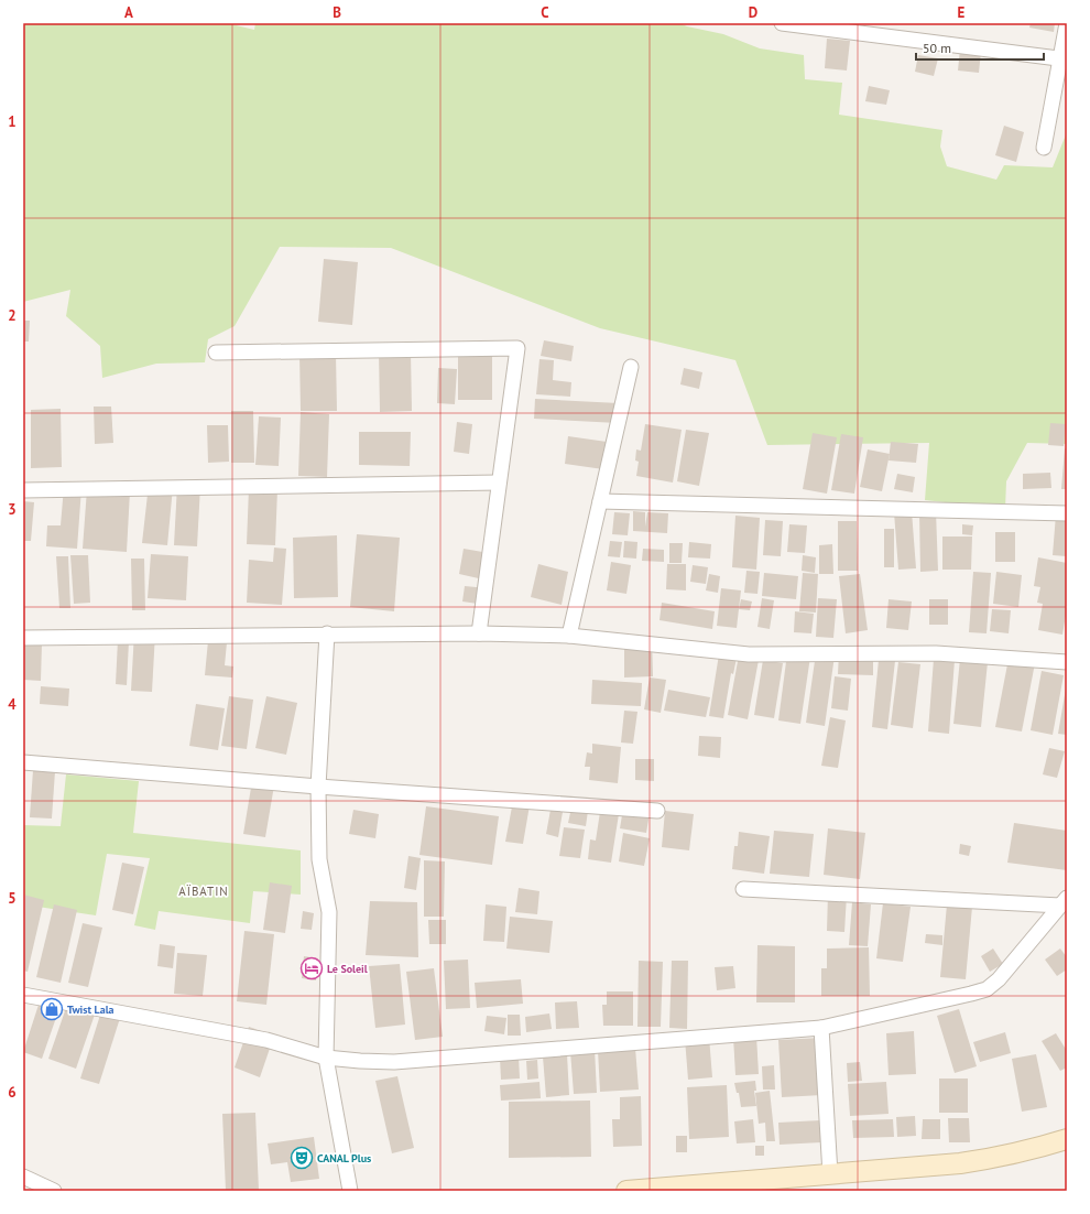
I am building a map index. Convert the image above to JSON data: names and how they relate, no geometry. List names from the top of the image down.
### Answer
{
  "districts": ["AÏBATIN"],
  "places": {
    "hotel": ["Le Soleil"],
    "shop": ["Twist Lala"],
    "theatre": ["CANAL Plus"]
  },
  "scale_bar": "50 m",
  "grid": {
    "columns": [
      "A",
      "B",
      "C",
      "D",
      "E"
    ],
    "rows": [
      "1",
      "2",
      "3",
      "4",
      "5",
      "6"
    ]
  }
}
